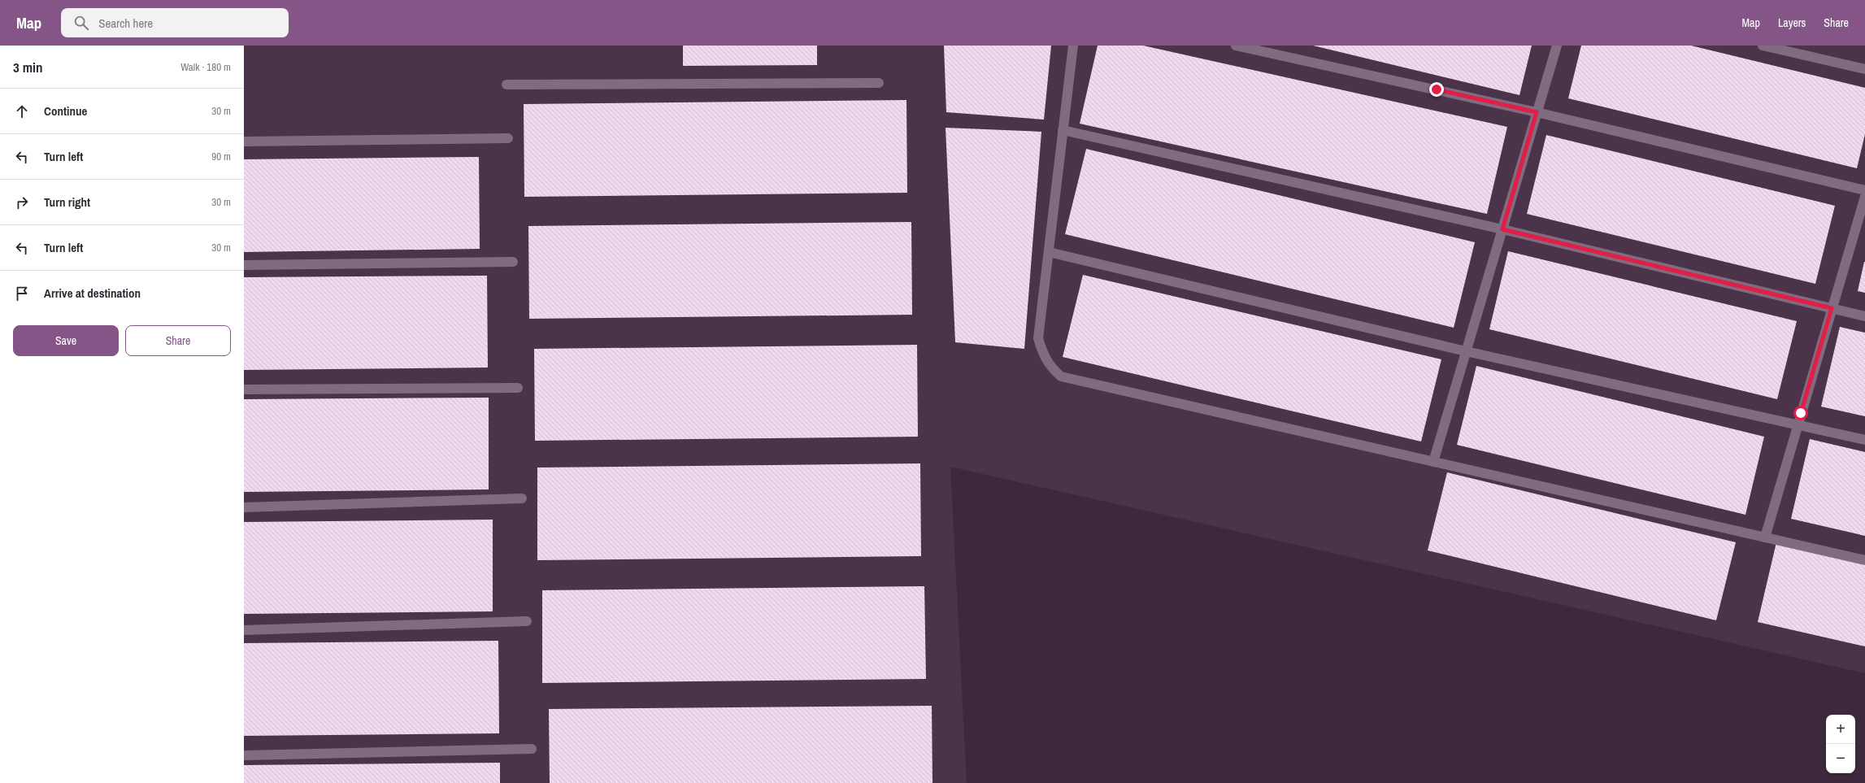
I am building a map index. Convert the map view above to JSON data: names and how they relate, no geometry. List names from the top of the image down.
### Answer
{
  "page": {
    "header": "Map",
    "search": "Search here",
    "nav": ["Map", "Layers", "Share"],
    "heading": ["3 min", "Walk · 180 m"],
    "list": [
      ["Continue", "30 m"],
      ["Turn left", "90 m"],
      ["Turn right", "30 m"],
      ["Turn left", "30 m"],
      "Arrive at destination"
    ],
    "buttons": ["Save", "Share"],
    "map_buttons": ["+", "−"]
  }
}
